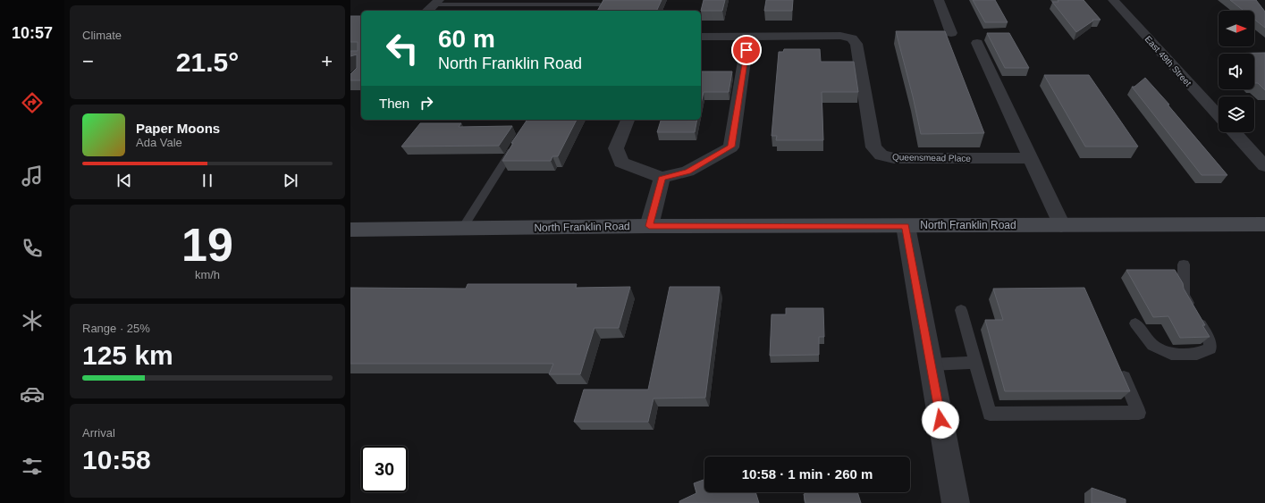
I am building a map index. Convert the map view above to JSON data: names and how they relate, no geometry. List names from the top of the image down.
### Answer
{
  "streets": {
    "main road": ["North Franklin Road"],
    "street": ["East 49th Street", "Queensmead Place"]
  },
  "north": "right",
  "page": {
    "tabs": "10:57",
    "tile": [
      "Climate",
      ["19", "km/h"],
      ["Range · 25%", "125 km"],
      ["Arrival", "10:58"]
    ],
    "turn": ["60 m", "North Franklin Road"],
    "heat": ["−", "21.5°", "+"],
    "then": "Then",
    "song": ["Paper Moons", "Ada Vale"],
    "limit": "30",
    "trip": "10:58 · 1 min · 260 m"
  }
}
